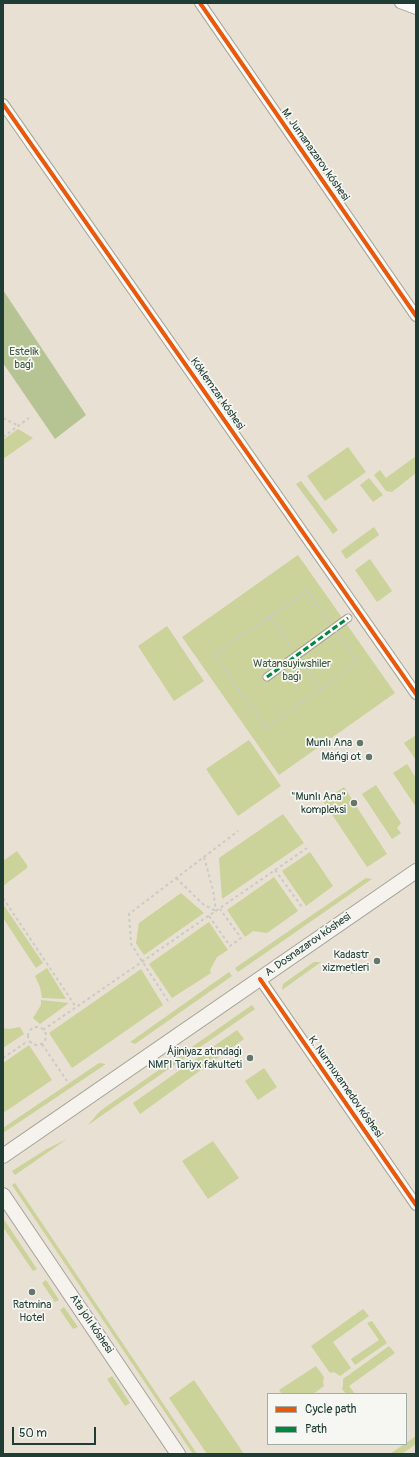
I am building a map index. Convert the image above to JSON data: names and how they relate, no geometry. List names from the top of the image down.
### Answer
{
  "streets": {
    "main road": ["A. Dosnazarov kóshesi", "Ata jolı kóshesi"],
    "street": ["M. Jumanazarov kóshesi", "Kóklemzar kóshesi", "K. Nurmuxamedov kóshesi"]
  },
  "crossings": [
    ["A. Dosnazarov kóshesi", "K. Nurmuxamedov kóshesi"]
  ],
  "parks": ["Estelik baǵı", "Watansuyiwshiler baǵı"],
  "places": [
    "Munlı Ana",
    "Máńgi ot",
    "\"Munlı Ana\" kompleksi",
    "Kadastr xizmetleri",
    "Ájiniyaz atındaǵı NMPI Tariyx fakulteti",
    "Ratmina Hotel"
  ],
  "legend": ["Cycle path", "Path"],
  "scale_bar": "50 m"
}
